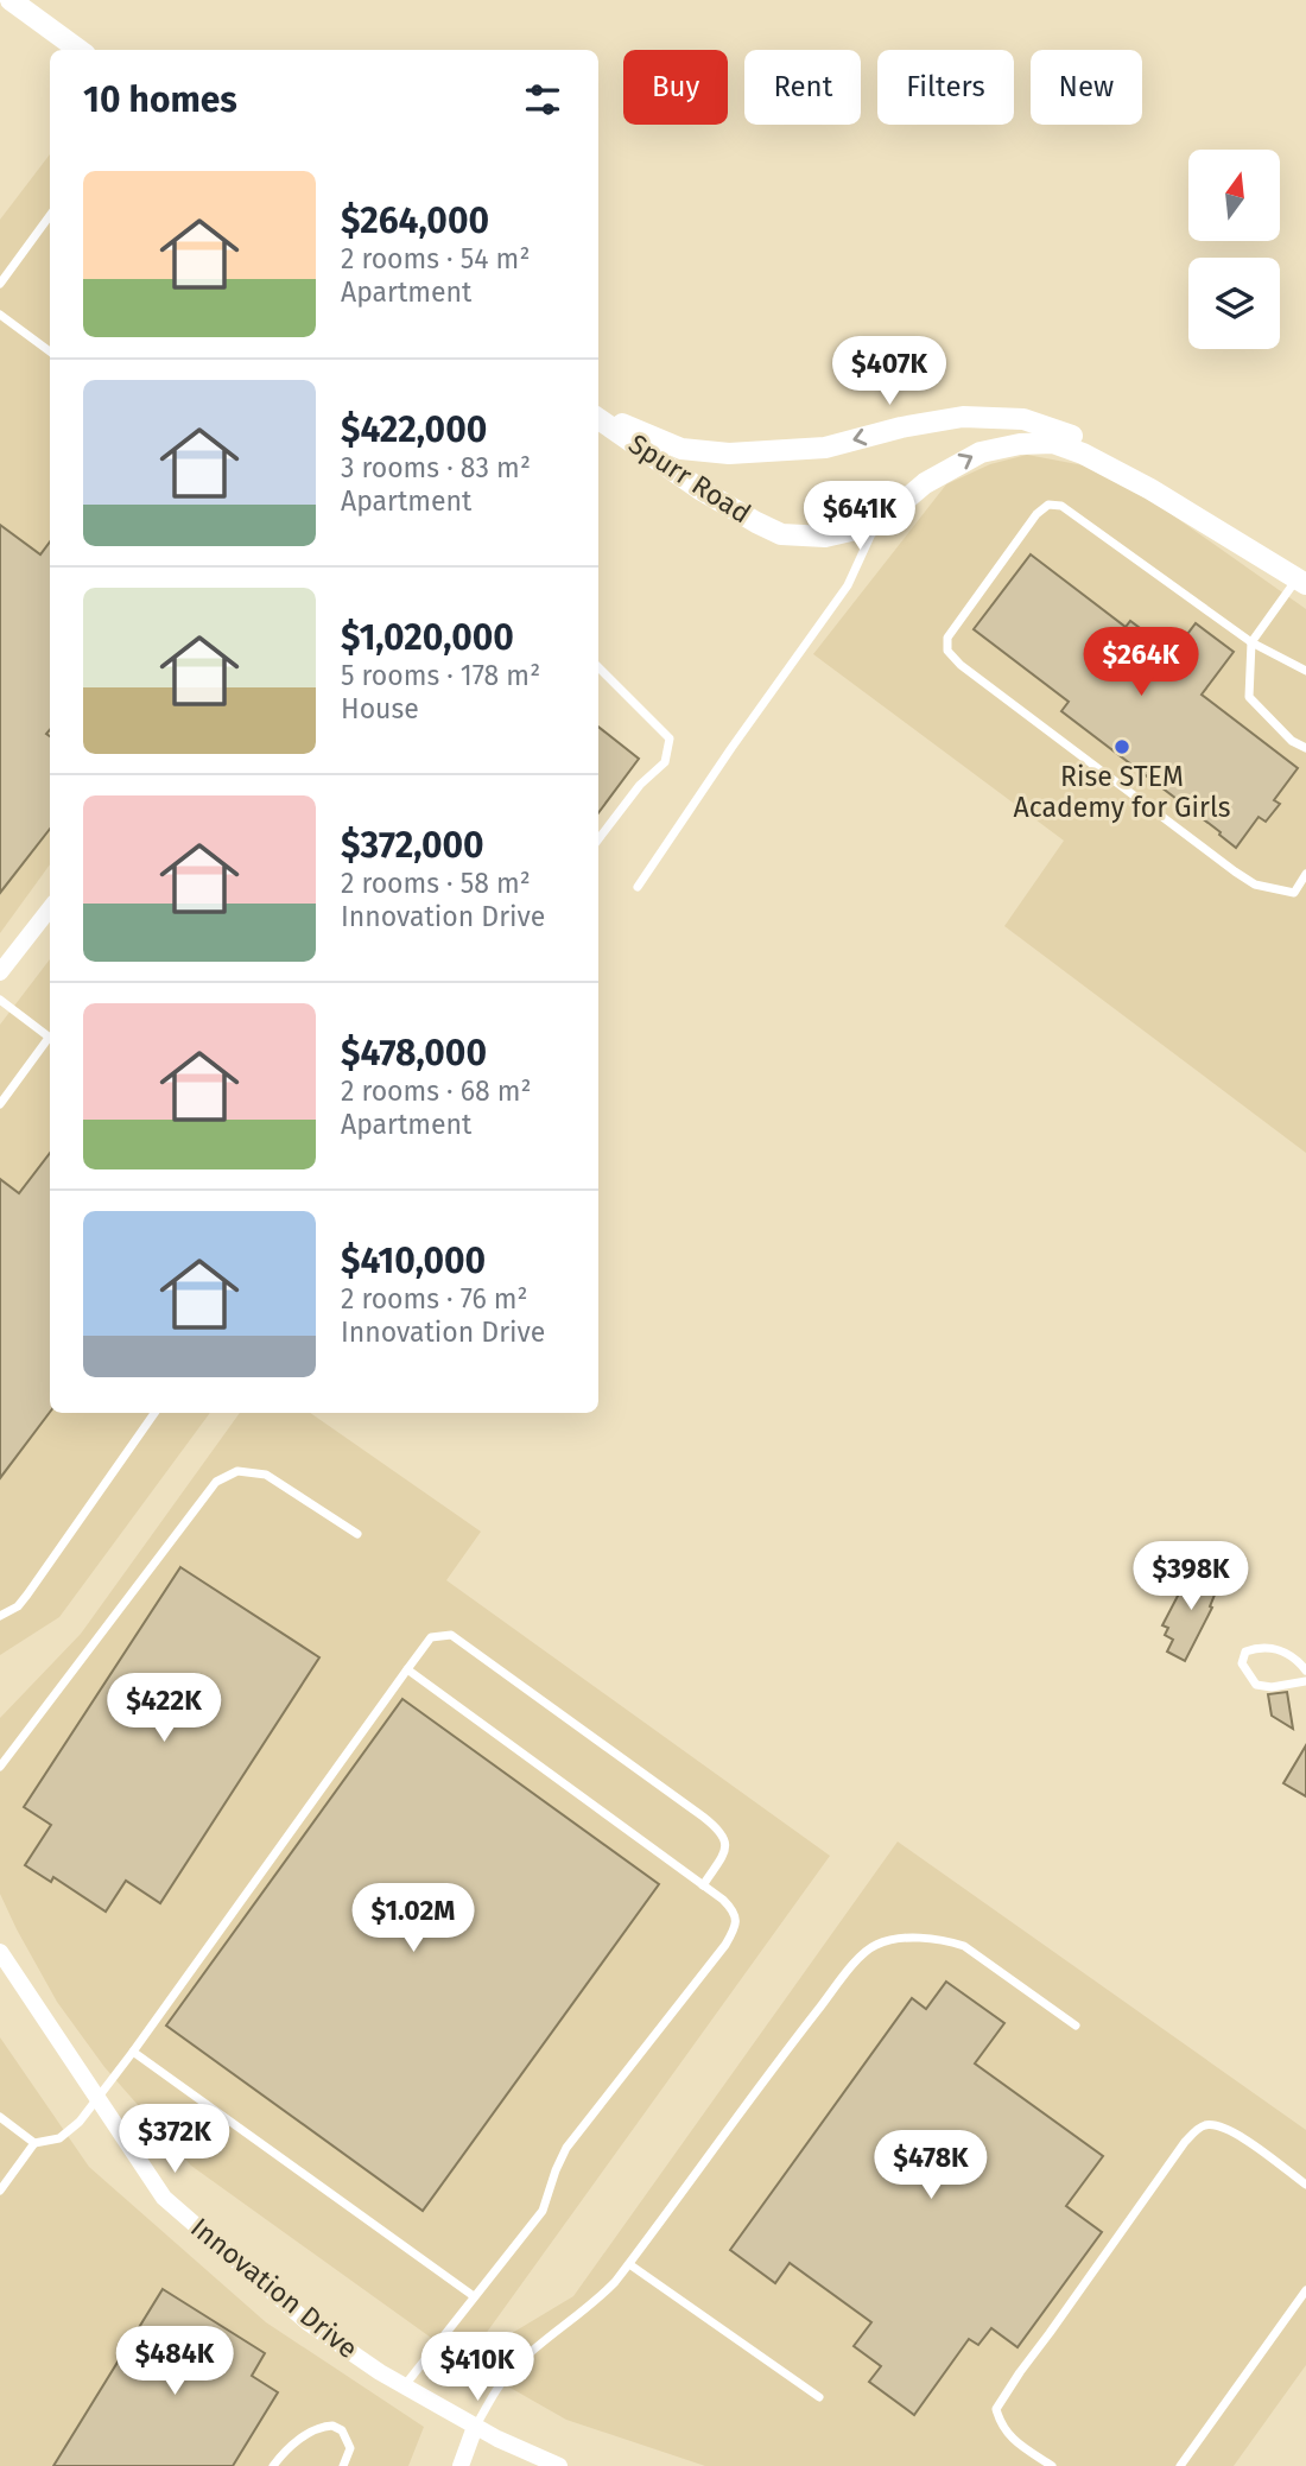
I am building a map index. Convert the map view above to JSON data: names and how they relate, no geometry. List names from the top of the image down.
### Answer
{
  "streets": {
    "street": ["Spurr Road", "Innovation Drive"]
  },
  "places": ["Rise STEM Academy for Girls"],
  "north": "top",
  "page": {
    "chip": [
      "Buy",
      "Rent",
      "Filters",
      "New"
    ],
    "heading": "10 homes",
    "list": [
      {
        "name": "$264,000",
        "note": "2 rooms · 54 m² · Apartment"
      },
      {
        "name": "$422,000",
        "note": "3 rooms · 83 m² · Apartment"
      },
      {
        "name": "$1,020,000",
        "note": "5 rooms · 178 m² · House"
      },
      {
        "name": "$372,000",
        "note": "2 rooms · 58 m² · Innovation Drive"
      },
      {
        "name": "$478,000",
        "note": "2 rooms · 68 m² · Apartment"
      },
      {
        "name": "$410,000",
        "note": "2 rooms · 76 m² · Innovation Drive"
      }
    ],
    "price": [
      "$407K",
      "$641K",
      "$264K",
      "$398K",
      "$422K",
      "$1.02M",
      "$372K",
      "$478K",
      "$484K",
      "$410K"
    ]
  }
}
